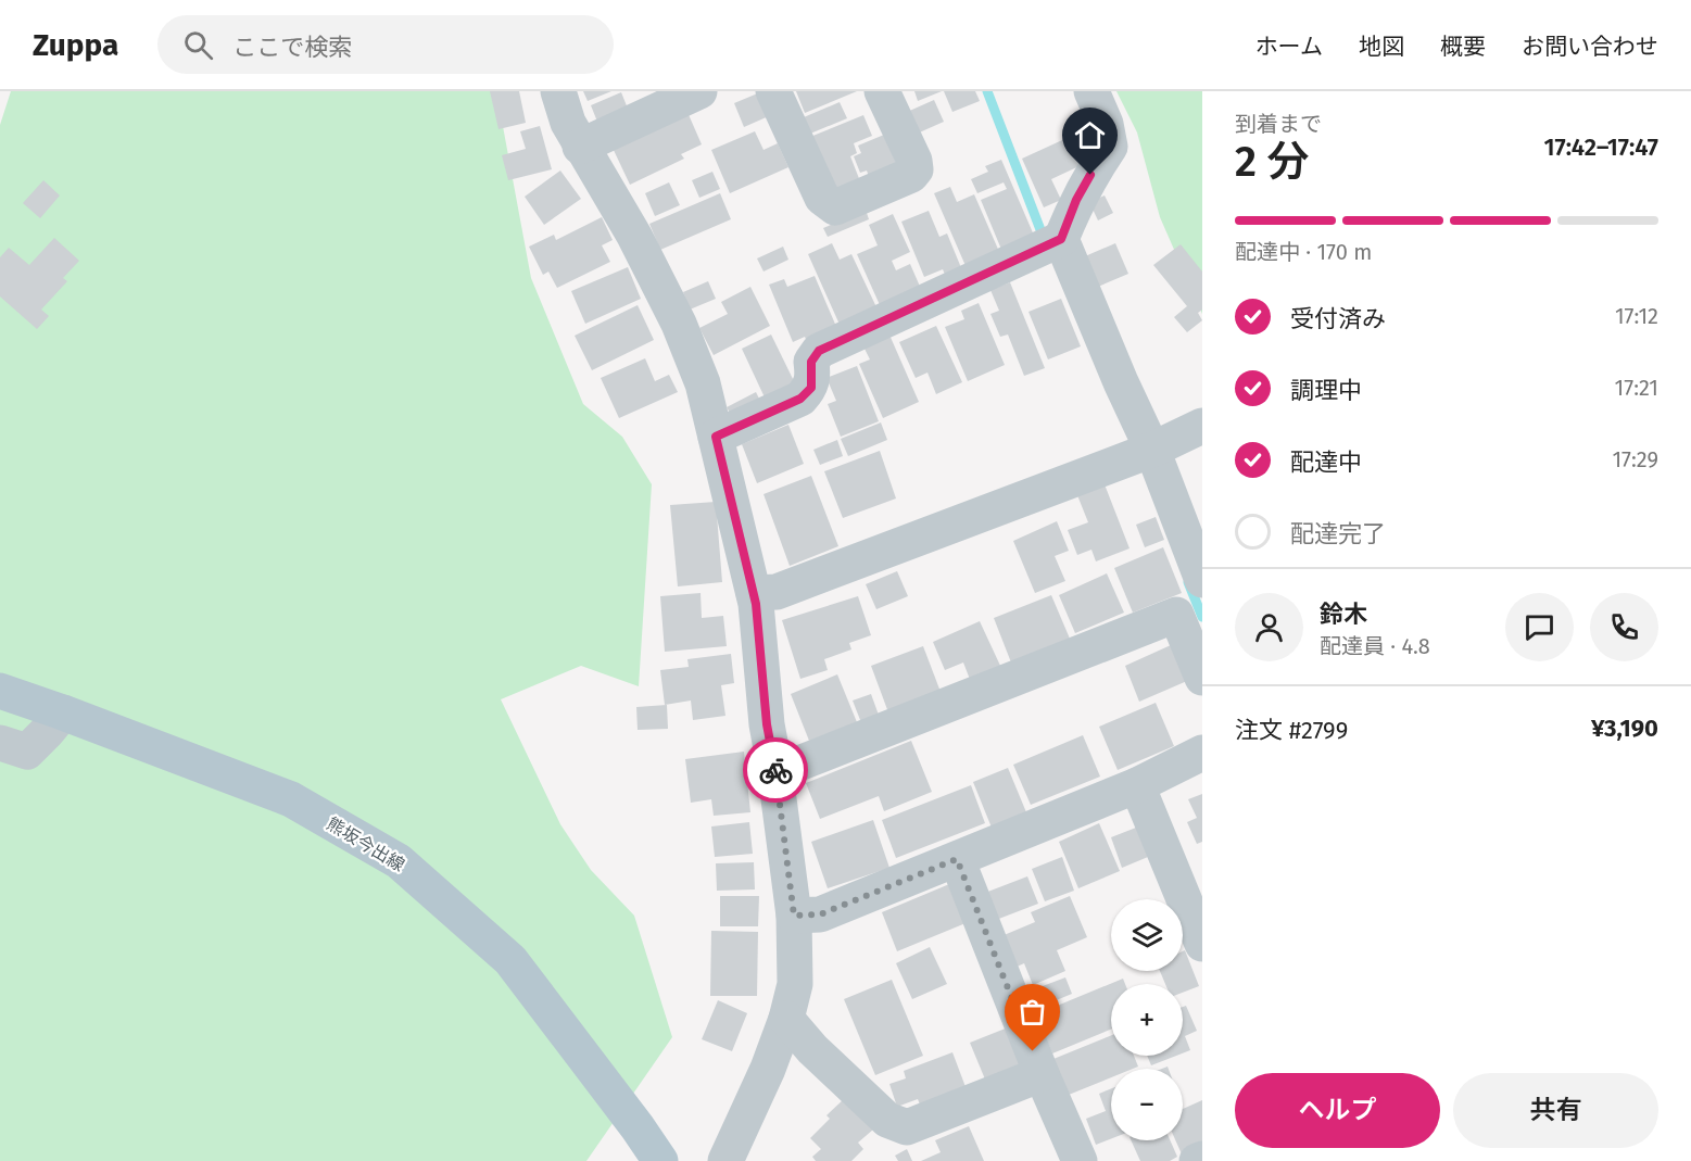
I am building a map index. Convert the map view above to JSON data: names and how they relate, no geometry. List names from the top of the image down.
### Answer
{
  "streets": {
    "main road": ["熊坂今出線"]
  },
  "page": {
    "header": "Zuppa",
    "search": "ここで検索",
    "nav": [
      "ホーム",
      "地図",
      "概要",
      "お問い合わせ"
    ],
    "heading": ["2 分", "到着まで", "17:42–17:47"],
    "panel": [
      "鈴木",
      "配達員 · 4.8",
      "注文 #2799",
      "¥3,190"
    ],
    "bar": "配達中 · 170 m",
    "list": [
      ["受付済み", "17:12"],
      ["調理中", "17:21"],
      ["配達中", "17:29"],
      "配達完了"
    ],
    "map_buttons": ["+", "−"],
    "buttons": ["ヘルプ", "共有"]
  }
}
